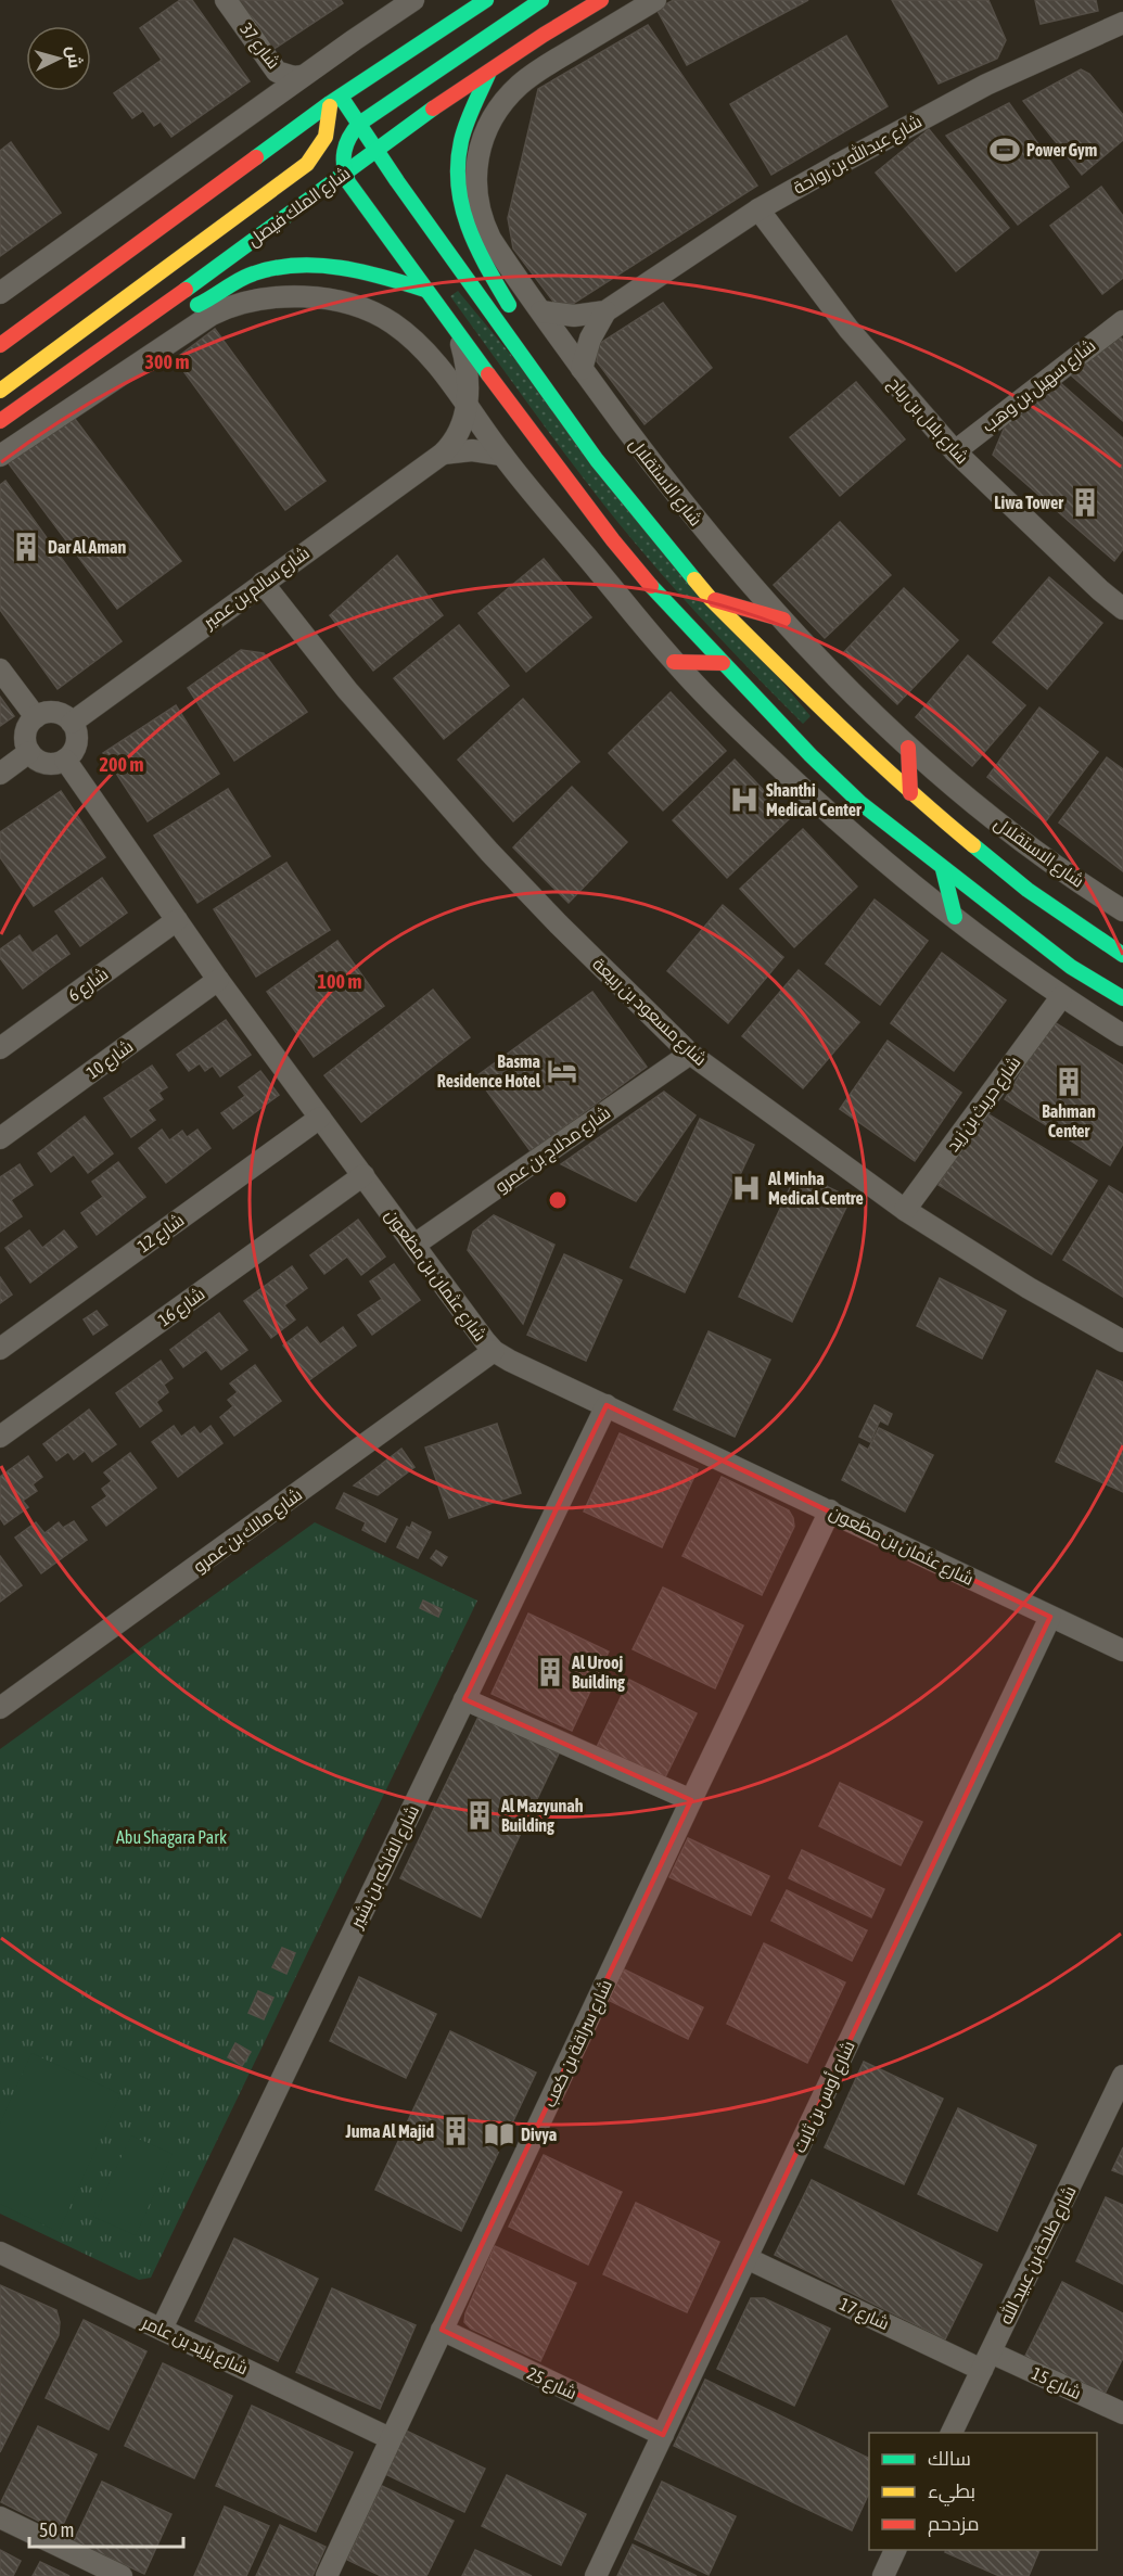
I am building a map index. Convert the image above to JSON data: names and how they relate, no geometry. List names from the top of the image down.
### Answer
{
  "streets": {
    "main road": ["شارع الملك فيصل", "شارع الاستقلال"],
    "street": [
      "شارع 37",
      "شارع عبدالله بن رواحة",
      "شارع سهيل بن وهب",
      "شارع بلال بن رباح",
      "شارع سالم بن عمير",
      "شارع 6",
      "شارع مسعود بن ربيعة",
      "شارع 10",
      "شارع حريث بن زيد",
      "شارع مدلاج بن عمرو",
      "شارع 12",
      "شارع عثمان بن مظعون",
      "شارع 16",
      "شارع مالك بن عمرو",
      "شارع الفاكه بن بشير",
      "شارع سراقة بن كعب",
      "شارع أوس بن ثابت",
      "شارع طلحة بن عبيد الله",
      "شارع 17",
      "شارع يزيد بن عامر",
      "شارع 25",
      "شارع 15"
    ]
  },
  "crossings": [
    ["شارع عبدالله بن رواحة", "شارع بلال بن رباح"],
    ["شارع عبدالله بن رواحة", "شارع الاستقلال"],
    ["شارع الملك فيصل", "شارع الاستقلال"],
    ["شارع سهيل بن وهب", "شارع بلال بن رباح"],
    ["شارع سالم بن عمير", "شارع مسعود بن ربيعة"],
    ["شارع سالم بن عمير", "شارع عثمان بن مظعون"],
    ["شارع 6", "شارع عثمان بن مظعون"],
    ["شارع مسعود بن ربيعة", "شارع حريث بن زيد"],
    ["شارع مسعود بن ربيعة", "شارع مدلاج بن عمرو"],
    ["شارع 10", "شارع عثمان بن مظعون"],
    ["شارع مدلاج بن عمرو", "شارع عثمان بن مظعون"],
    ["شارع 12", "شارع عثمان بن مظعون"],
    ["شارع عثمان بن مظعون", "شارع 16"],
    ["شارع عثمان بن مظعون", "شارع مالك بن عمرو"],
    ["شارع عثمان بن مظعون", "شارع الفاكه بن بشير"],
    ["شارع عثمان بن مظعون", "شارع سراقة بن كعب"],
    ["شارع عثمان بن مظعون", "شارع أوس بن ثابت"],
    ["شارع الفاكه بن بشير", "شارع يزيد بن عامر"],
    ["شارع سراقة بن كعب", "شارع يزيد بن عامر"],
    ["شارع سراقة بن كعب", "شارع 25"],
    ["شارع أوس بن ثابت", "شارع 17"],
    ["شارع أوس بن ثابت", "شارع 25"],
    ["شارع طلحة بن عبيد الله", "شارع 17"],
    ["شارع طلحة بن عبيد الله", "شارع 15"],
    ["شارع 17", "شارع 15"]
  ],
  "parks": ["Abu Shagara Park"],
  "places": {
    "sports": ["Power Gym"],
    "building": [
      "Liwa Tower",
      "Dar Al Aman",
      "Bahman Center",
      "Al Urooj Building",
      "Al Mazyunah Building",
      "Juma Al Majid"
    ],
    "hospital": ["Shanthi Medical Center", "Al Minha Medical Centre"],
    "hotel": ["Basma Residence Hotel"],
    "library": ["Divya"]
  },
  "legend": ["سالك", "بطيء", "مزدحم"],
  "scale_bar": "50 m",
  "north": "right",
  "rings": ["300 m", "200 m", "100 m"]
}
